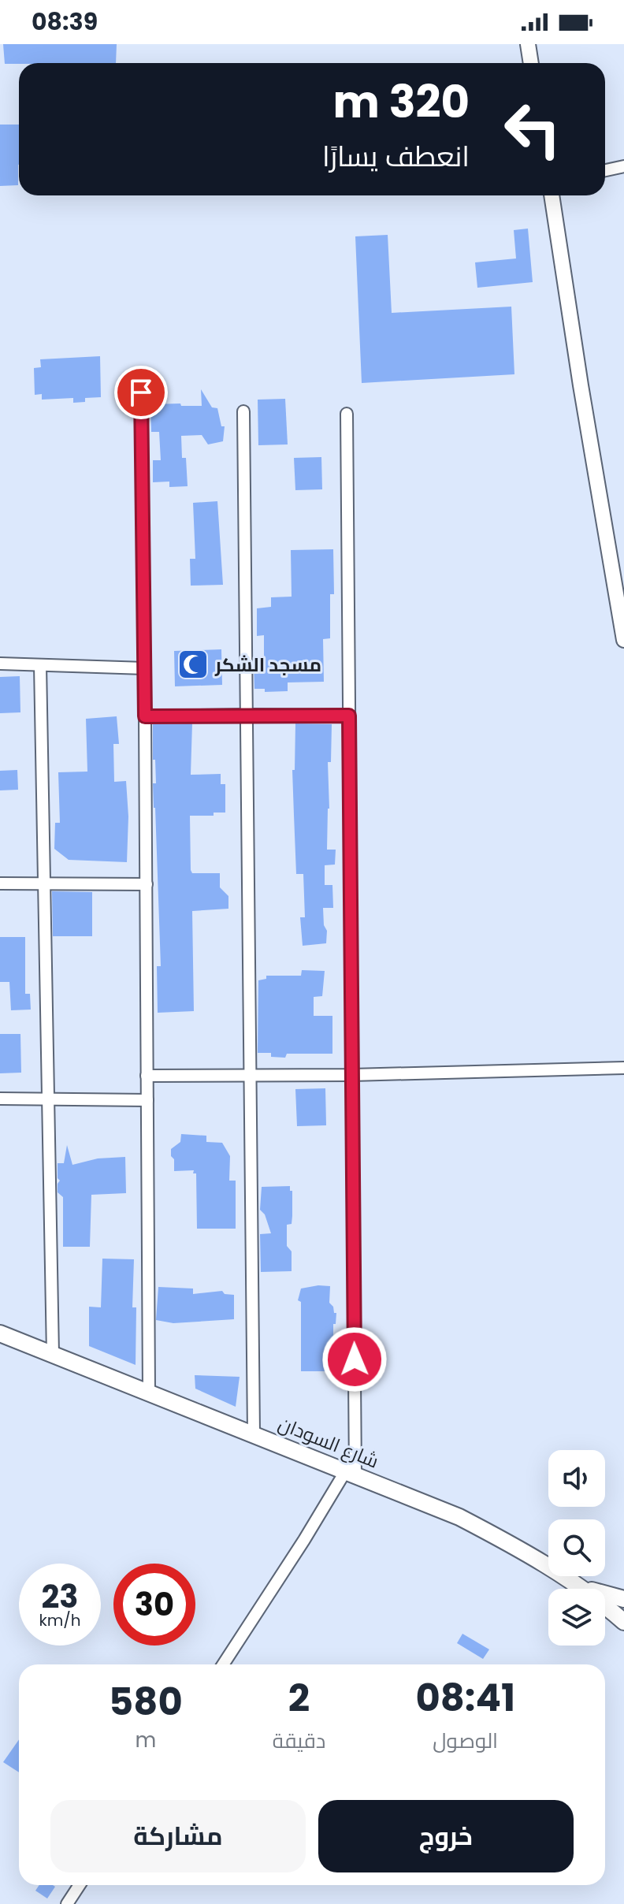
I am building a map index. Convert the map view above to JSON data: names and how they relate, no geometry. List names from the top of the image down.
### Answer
{
  "streets": {
    "main road": ["شارع السودان"]
  },
  "places": {
    "mosque": ["مسجد الشكر"]
  },
  "page": {
    "status": "08:39",
    "turn": ["320 m", "انعطف يسارًا"],
    "speed": "23 km/h",
    "limit": "30",
    "eta": [
      "08:41",
      "الوصول",
      "2",
      "دقيقة",
      "580",
      "m"
    ],
    "buttons": ["خروج", "مشاركة"]
  }
}
